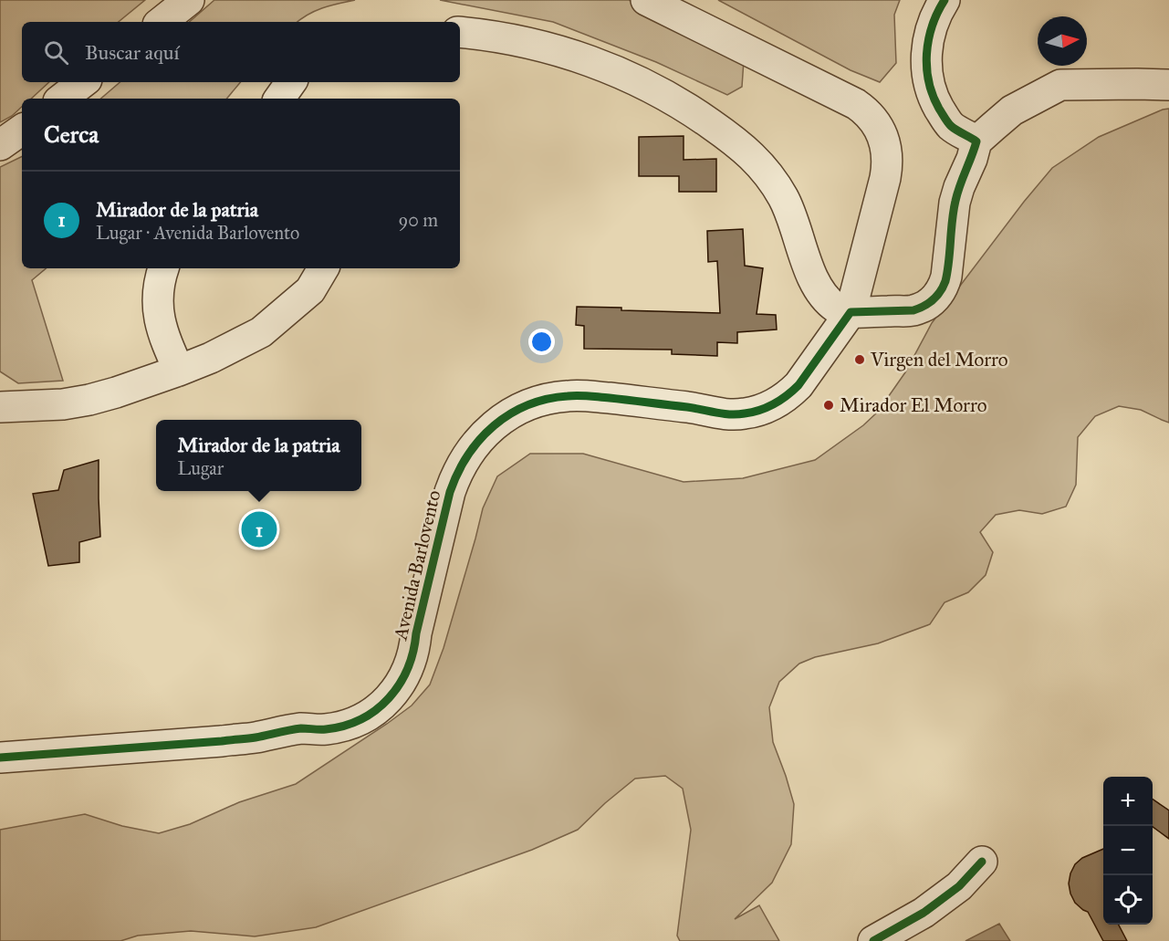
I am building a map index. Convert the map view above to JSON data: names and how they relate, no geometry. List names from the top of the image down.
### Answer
{
  "streets": {
    "street": ["Avenida Barlovento"]
  },
  "places": ["Virgen del Morro", "Mirador El Morro"],
  "north": "right",
  "page": {
    "search": "Buscar aquí",
    "heading": "Cerca",
    "list": [
      {
        "mark": "1",
        "name": "Mirador de la patria",
        "note": "Lugar · Avenida Barlovento",
        "value": "90 m"
      }
    ],
    "popup": ["Mirador de la patria", "Lugar"],
    "pins": "1",
    "map_buttons": ["+", "−"]
  }
}
